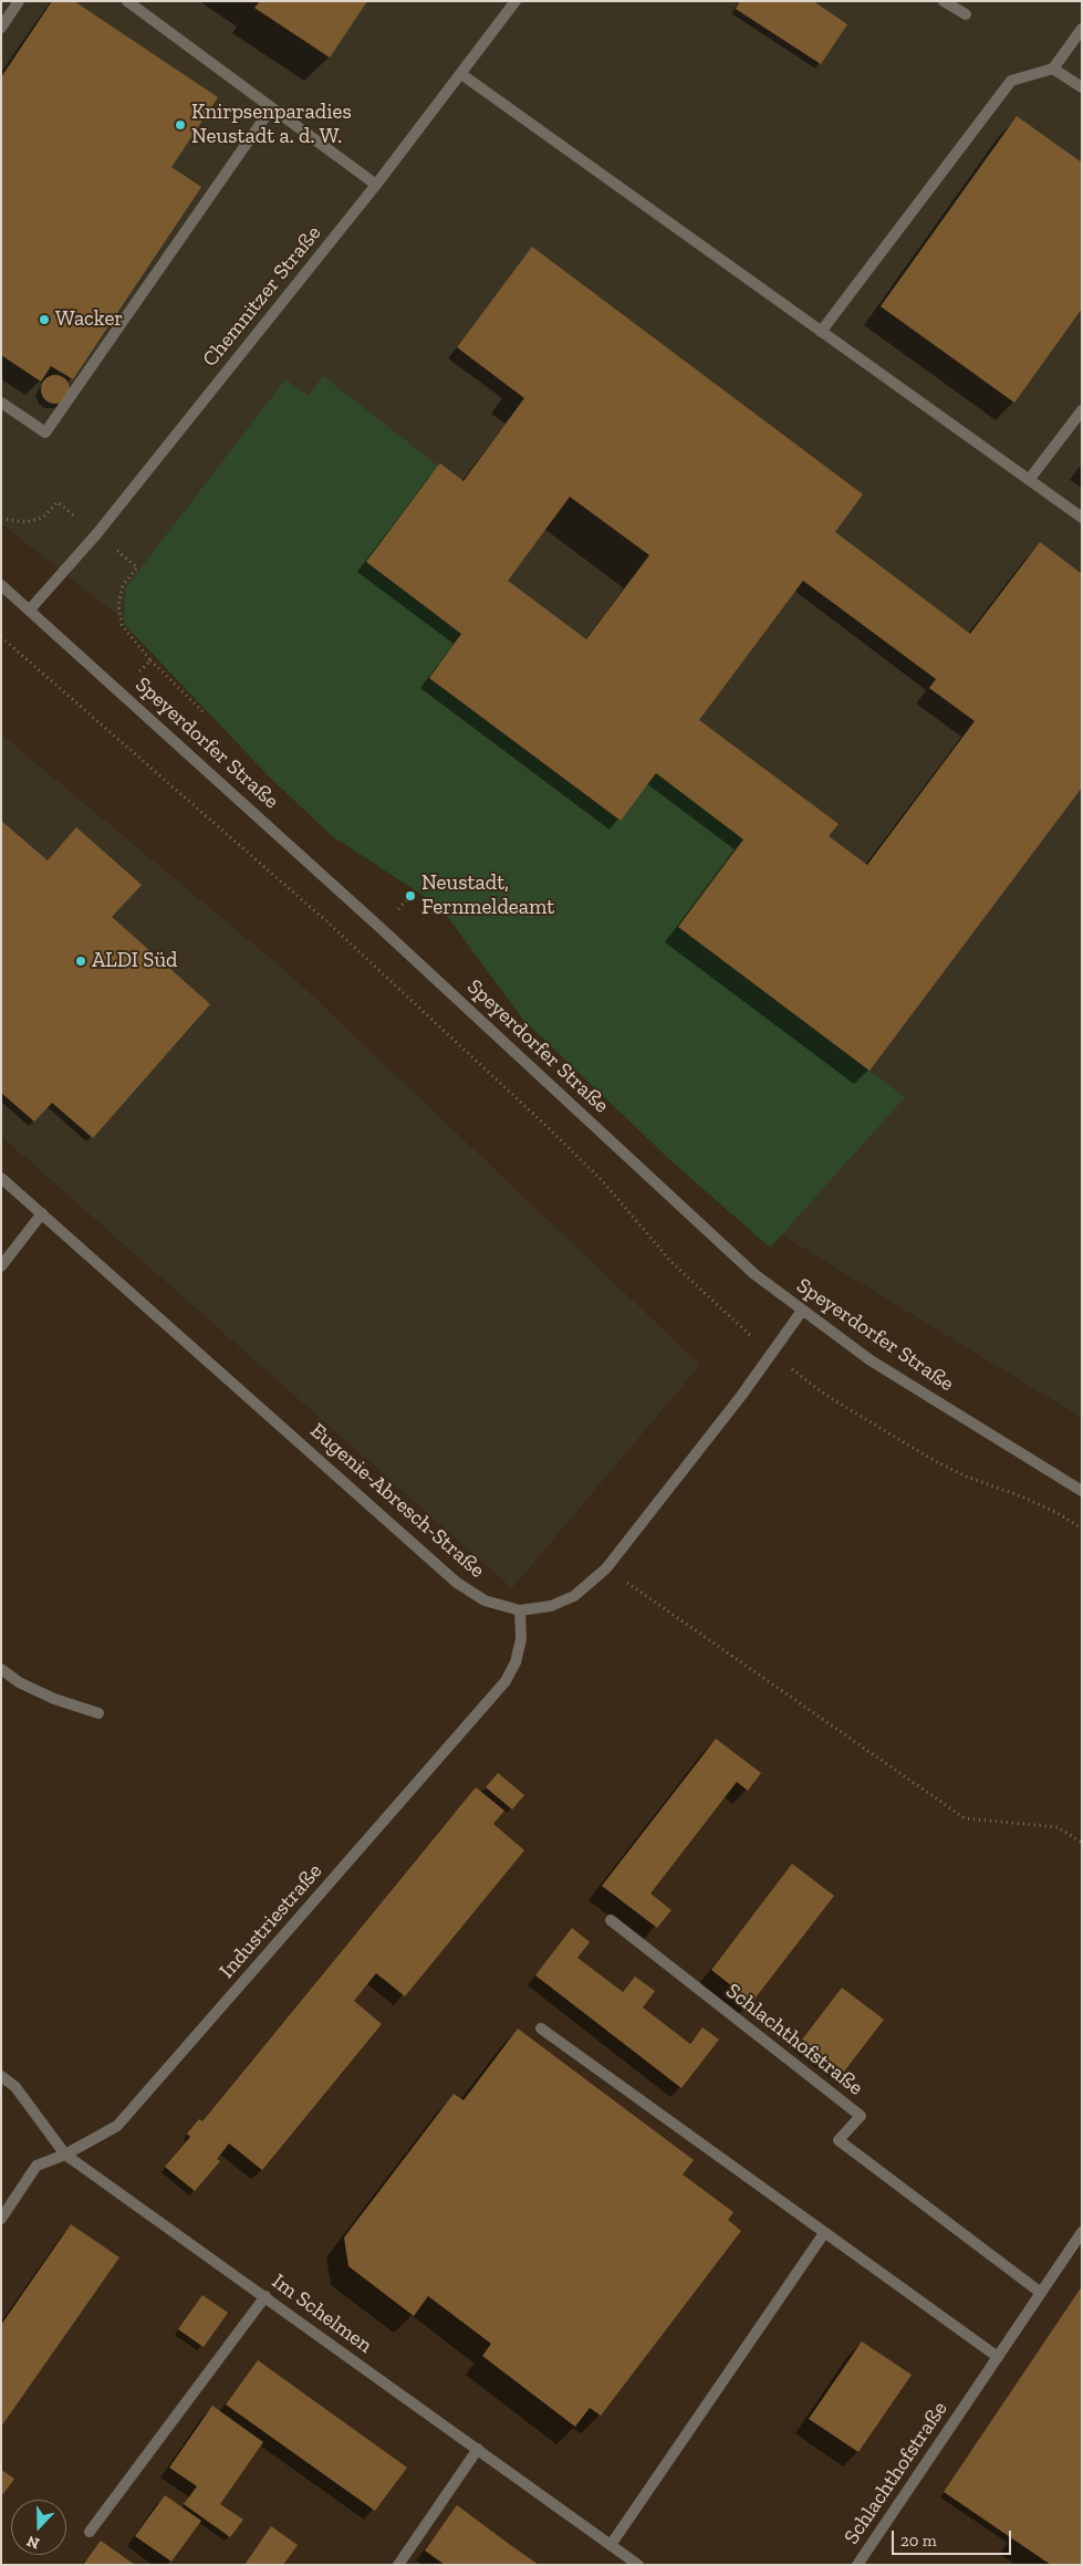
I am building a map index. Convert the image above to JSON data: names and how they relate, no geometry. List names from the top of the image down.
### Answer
{
  "streets": {
    "street": [
      "Chemnitzer Straße",
      "Speyerdorfer Straße",
      "Eugenie-Abresch-Straße",
      "Industriestraße",
      "Schlachthofstraße",
      "Im Schelmen"
    ]
  },
  "crossings": [
    ["Chemnitzer Straße", "Speyerdorfer Straße"],
    ["Speyerdorfer Straße", "Eugenie-Abresch-Straße"],
    ["Eugenie-Abresch-Straße", "Industriestraße"],
    ["Industriestraße", "Im Schelmen"]
  ],
  "places": [
    "Knirpsenparadies Neustadt a. d. W.",
    "Wacker",
    "Neustadt, Fernmeldeamt",
    "ALDI Süd"
  ],
  "scale_bar": "20 m",
  "north": "bottom"
}
